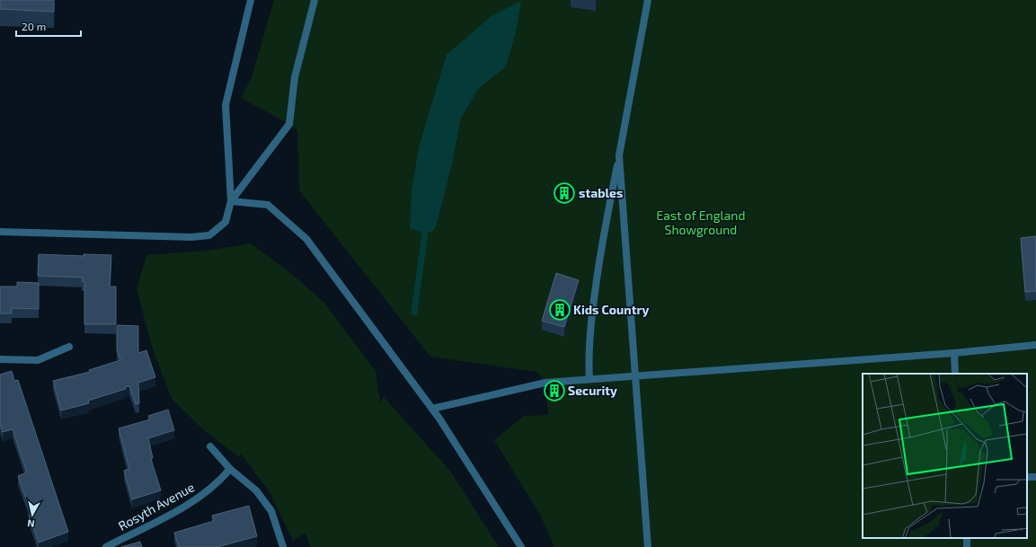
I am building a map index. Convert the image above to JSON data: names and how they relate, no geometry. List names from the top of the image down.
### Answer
{
  "streets": {
    "street": ["Rosyth Avenue"]
  },
  "parks": ["East of England Showground"],
  "places": {
    "building": ["stables", "Kids Country", "Security"]
  },
  "scale_bar": "20 m",
  "north": "bottom"
}
